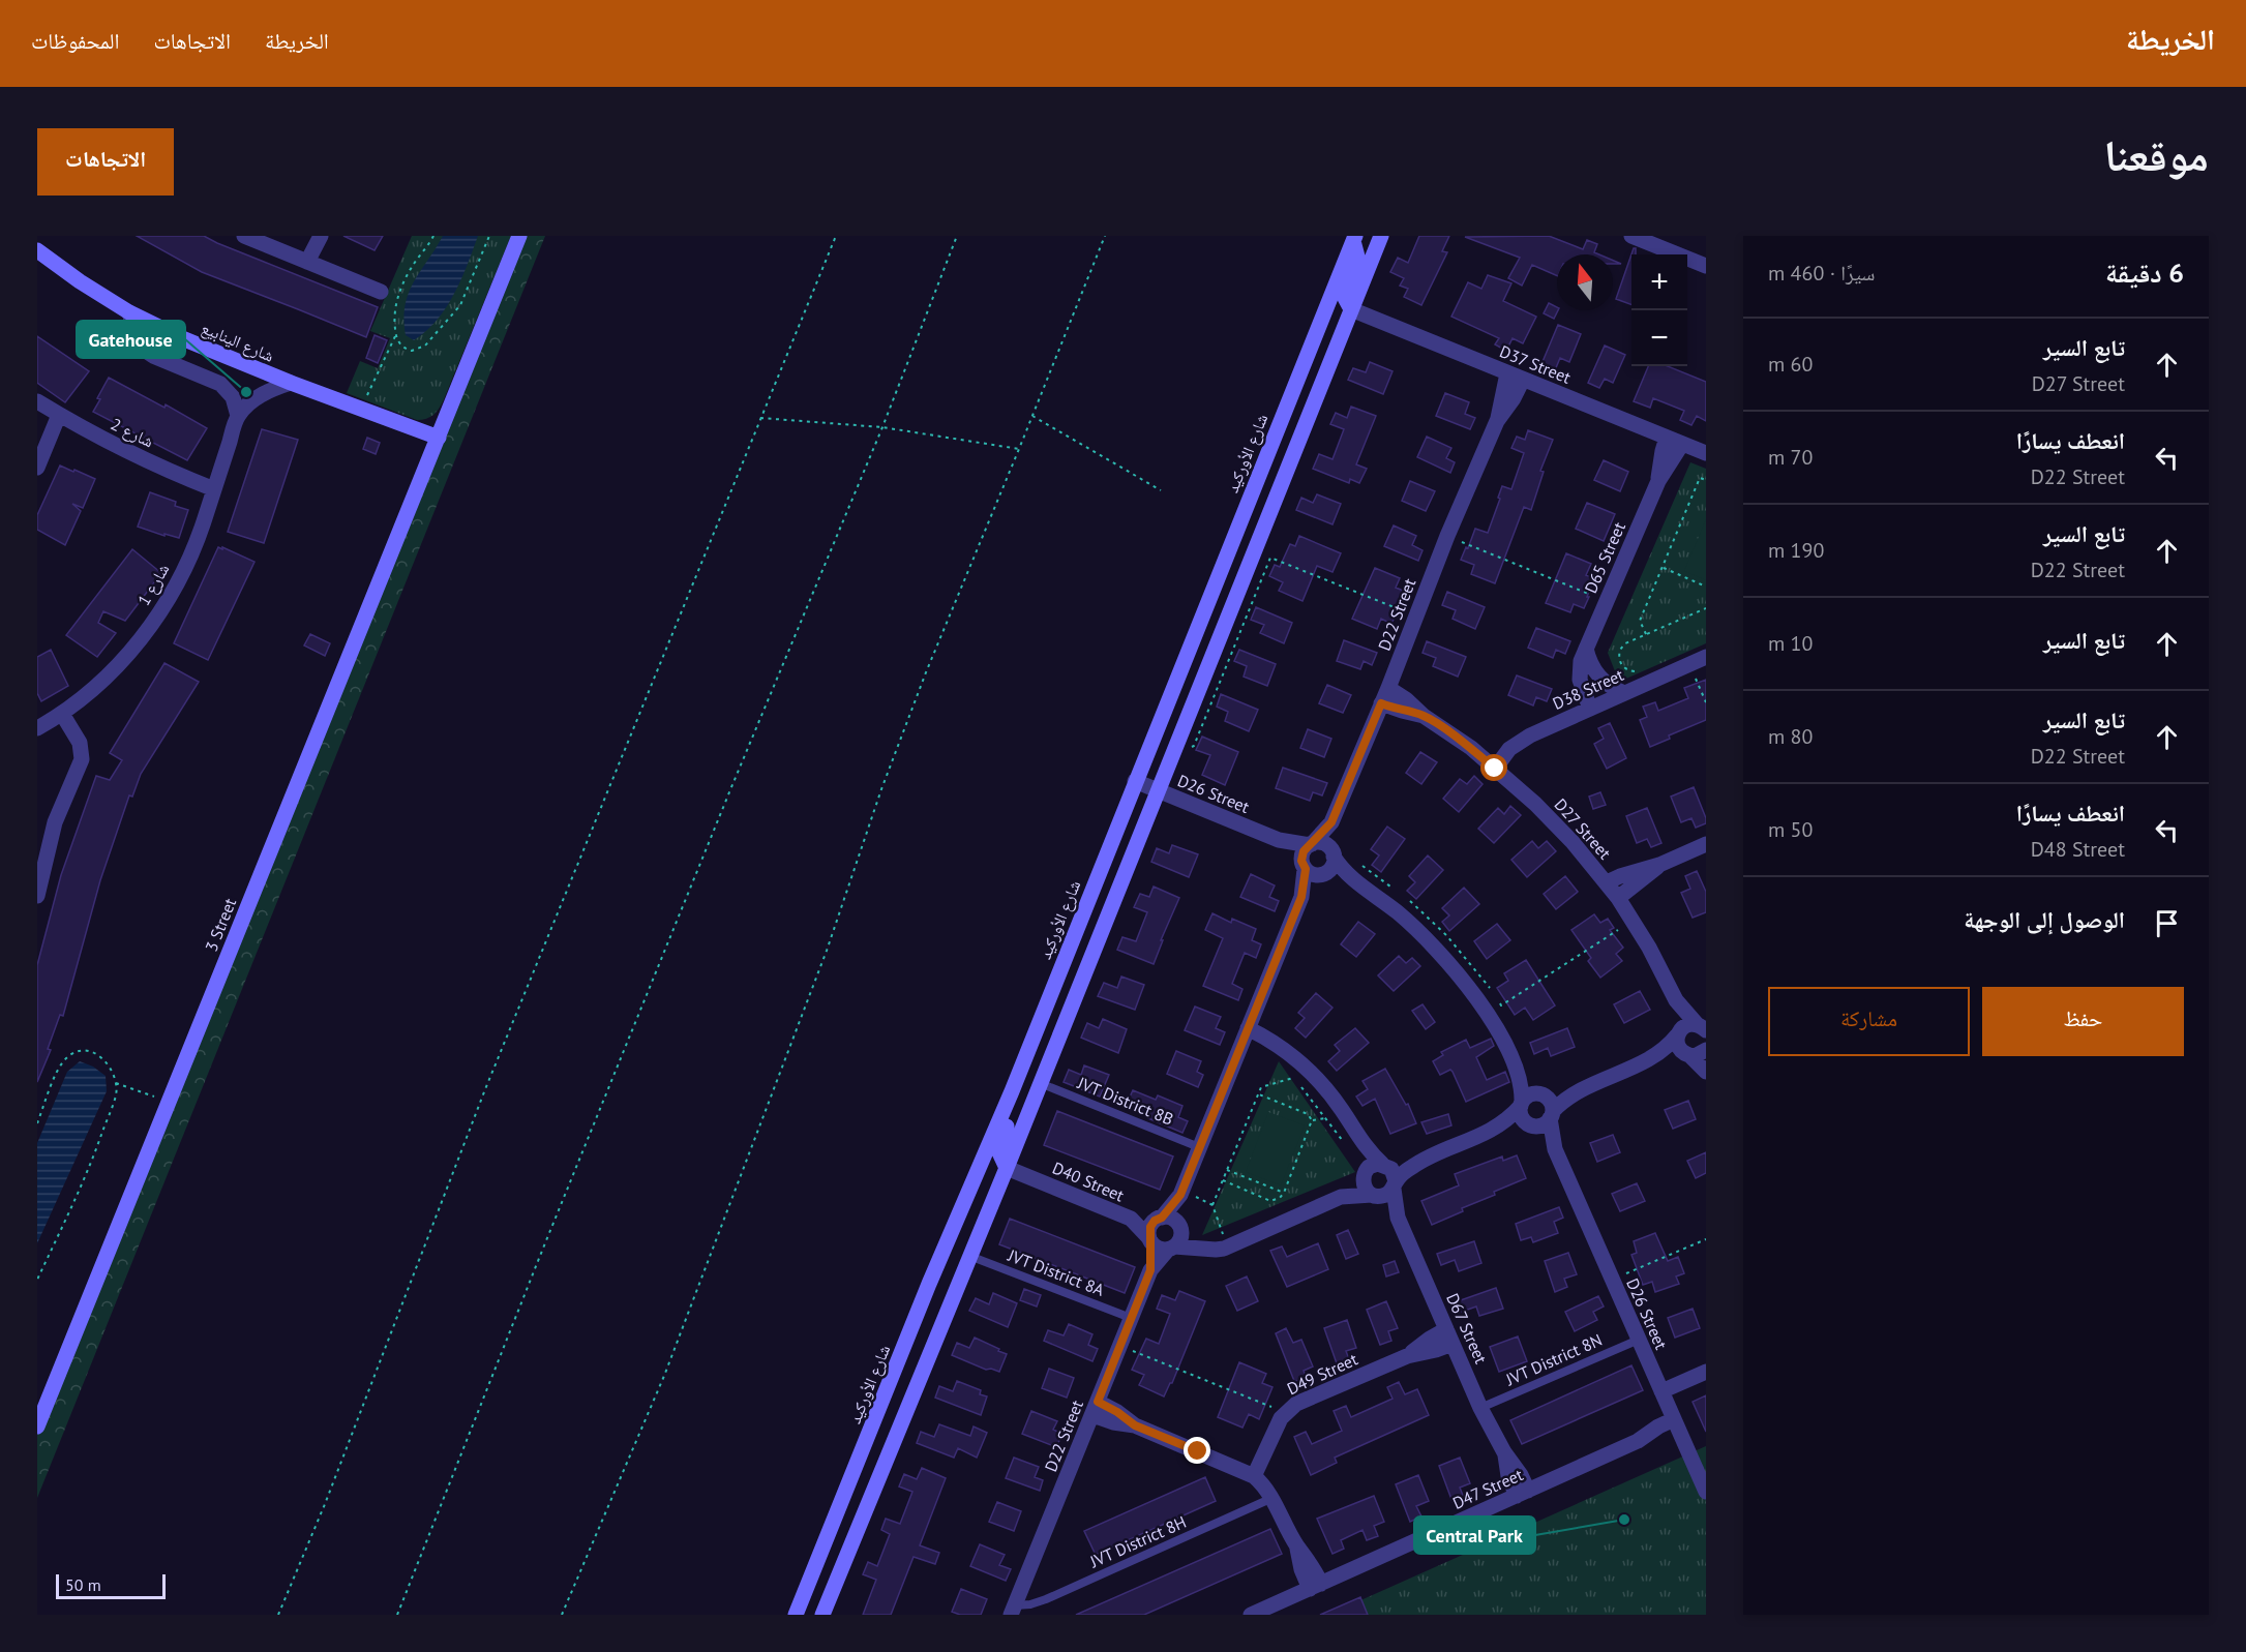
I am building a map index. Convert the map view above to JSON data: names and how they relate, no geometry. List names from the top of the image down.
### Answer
{
  "streets": {
    "street": [
      "شارع الينابيع",
      "D37 Street",
      "شارع 2",
      "شارع الأوركيد",
      "D65 Street",
      "شارع 1",
      "D22 Street",
      "D38 Street",
      "D26 Street",
      "D27 Street",
      "3 Street",
      "D40 Street",
      "D67 Street",
      "D49 Street",
      "D47 Street"
    ],
    "lane": [
      "JVT District 8B",
      "JVT District 8A",
      "JVT District 8N",
      "JVT District 8H"
    ]
  },
  "crossings": [
    ["شارع الينابيع", "3 Street"],
    ["D37 Street", "D65 Street"],
    ["D37 Street", "D22 Street"],
    ["شارع 2", "شارع 1"],
    ["شارع الأوركيد", "D26 Street"],
    ["D65 Street", "D38 Street"],
    ["D22 Street", "D26 Street"],
    ["D22 Street", "D27 Street"],
    ["D22 Street", "D40 Street"],
    ["D22 Street", "JVT District 8A"],
    ["D22 Street", "JVT District 8H"],
    ["D38 Street", "D27 Street"],
    ["D26 Street", "JVT District 8N"],
    ["D26 Street", "D47 Street"],
    ["D67 Street", "JVT District 8N"],
    ["D67 Street", "D49 Street"],
    ["D67 Street", "D47 Street"]
  ],
  "places": ["Gatehouse", "Central Park"],
  "scale_bar": "50 m",
  "north": "top",
  "page": {
    "header": "الخريطة",
    "nav": ["الخريطة", "الاتجاهات", "المحفوظات"],
    "title": "موقعنا",
    "buttons": [
      "الاتجاهات",
      ["حفظ", "مشاركة"]
    ],
    "heading": ["6 دقيقة", "سيرًا · 460 m"],
    "map_buttons": ["+", "−"],
    "list": [
      ["تابع السير", "D27 Street", "60 m"],
      ["انعطف يسارًا", "D22 Street", "70 m"],
      ["تابع السير", "D22 Street", "190 m"],
      ["تابع السير", "10 m"],
      ["تابع السير", "D22 Street", "80 m"],
      ["انعطف يسارًا", "D48 Street", "50 m"],
      "الوصول إلى الوجهة"
    ],
    "scale": "50 m"
  }
}
